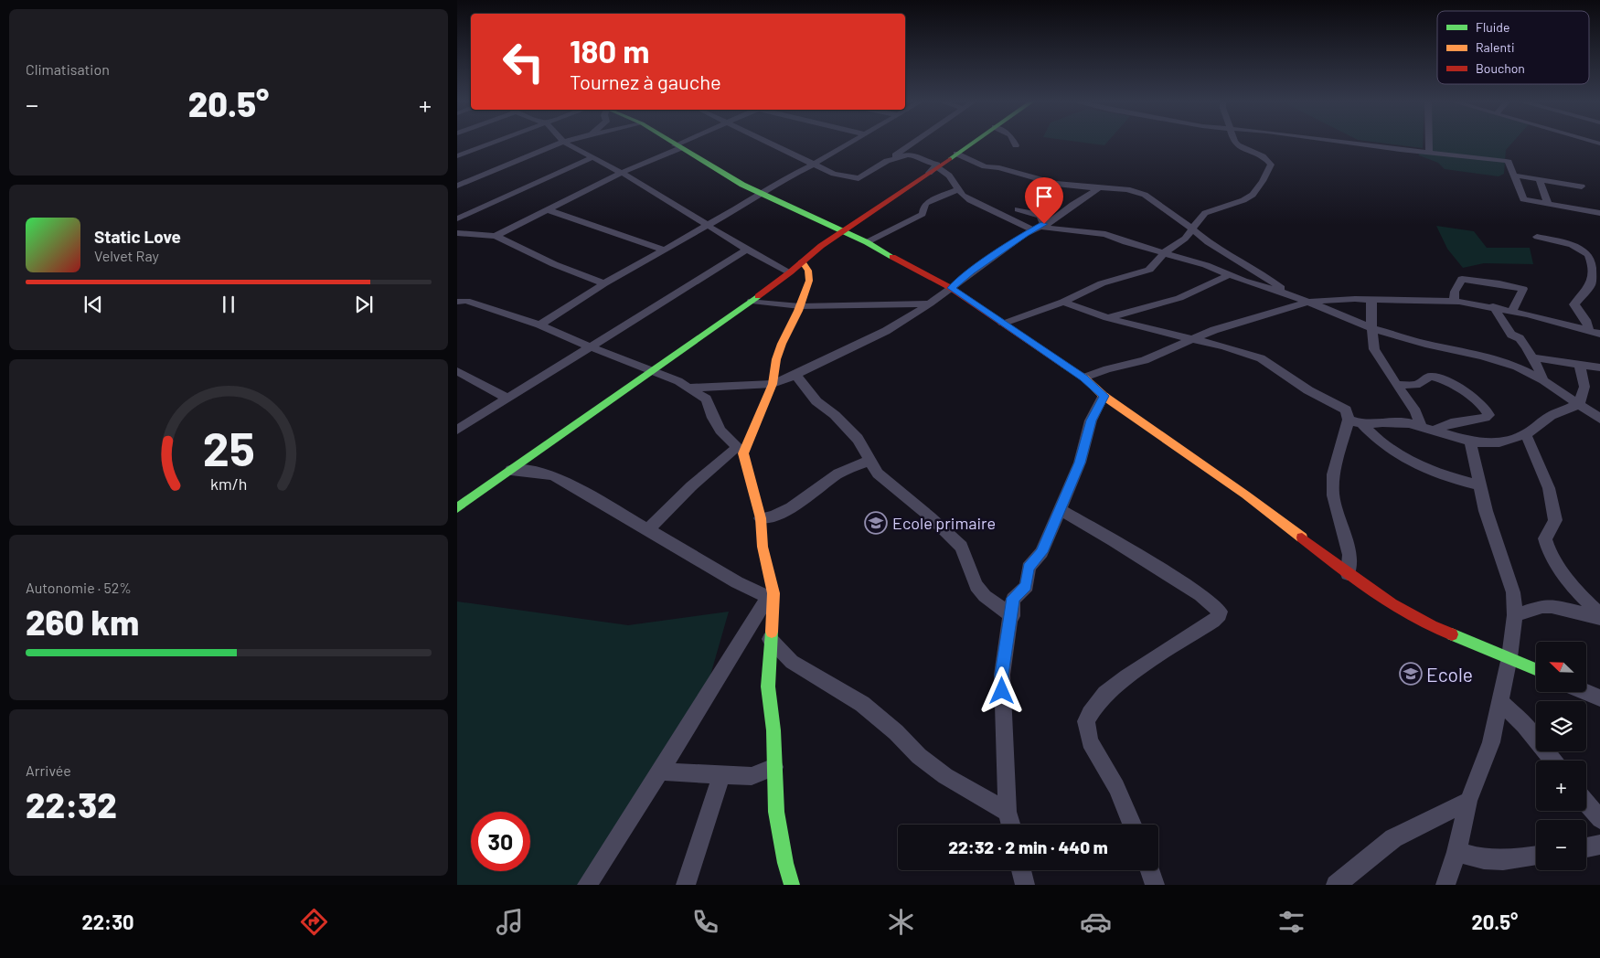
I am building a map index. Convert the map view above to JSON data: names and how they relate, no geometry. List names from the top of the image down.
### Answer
{
  "places": {
    "school or university": ["Ecole primaire", "Ecole"]
  },
  "legend": ["Fluide", "Ralenti", "Bouchon"],
  "north": "top left",
  "page": {
    "tile": [
      "Climatisation",
      ["Autonomie · 52%", "260 km"],
      ["Arrivée", "22:32"]
    ],
    "turn": ["180 m", "Tournez à gauche"],
    "heat": ["−", "20.5°", "+"],
    "song": ["Static Love", "Velvet Ray"],
    "map_buttons": ["+", "−"],
    "limit": "30",
    "trip": "22:32 · 2 min · 440 m",
    "tabs": ["22:30", "20.5°"],
    "gauge": ["25", "km/h"]
  }
}
